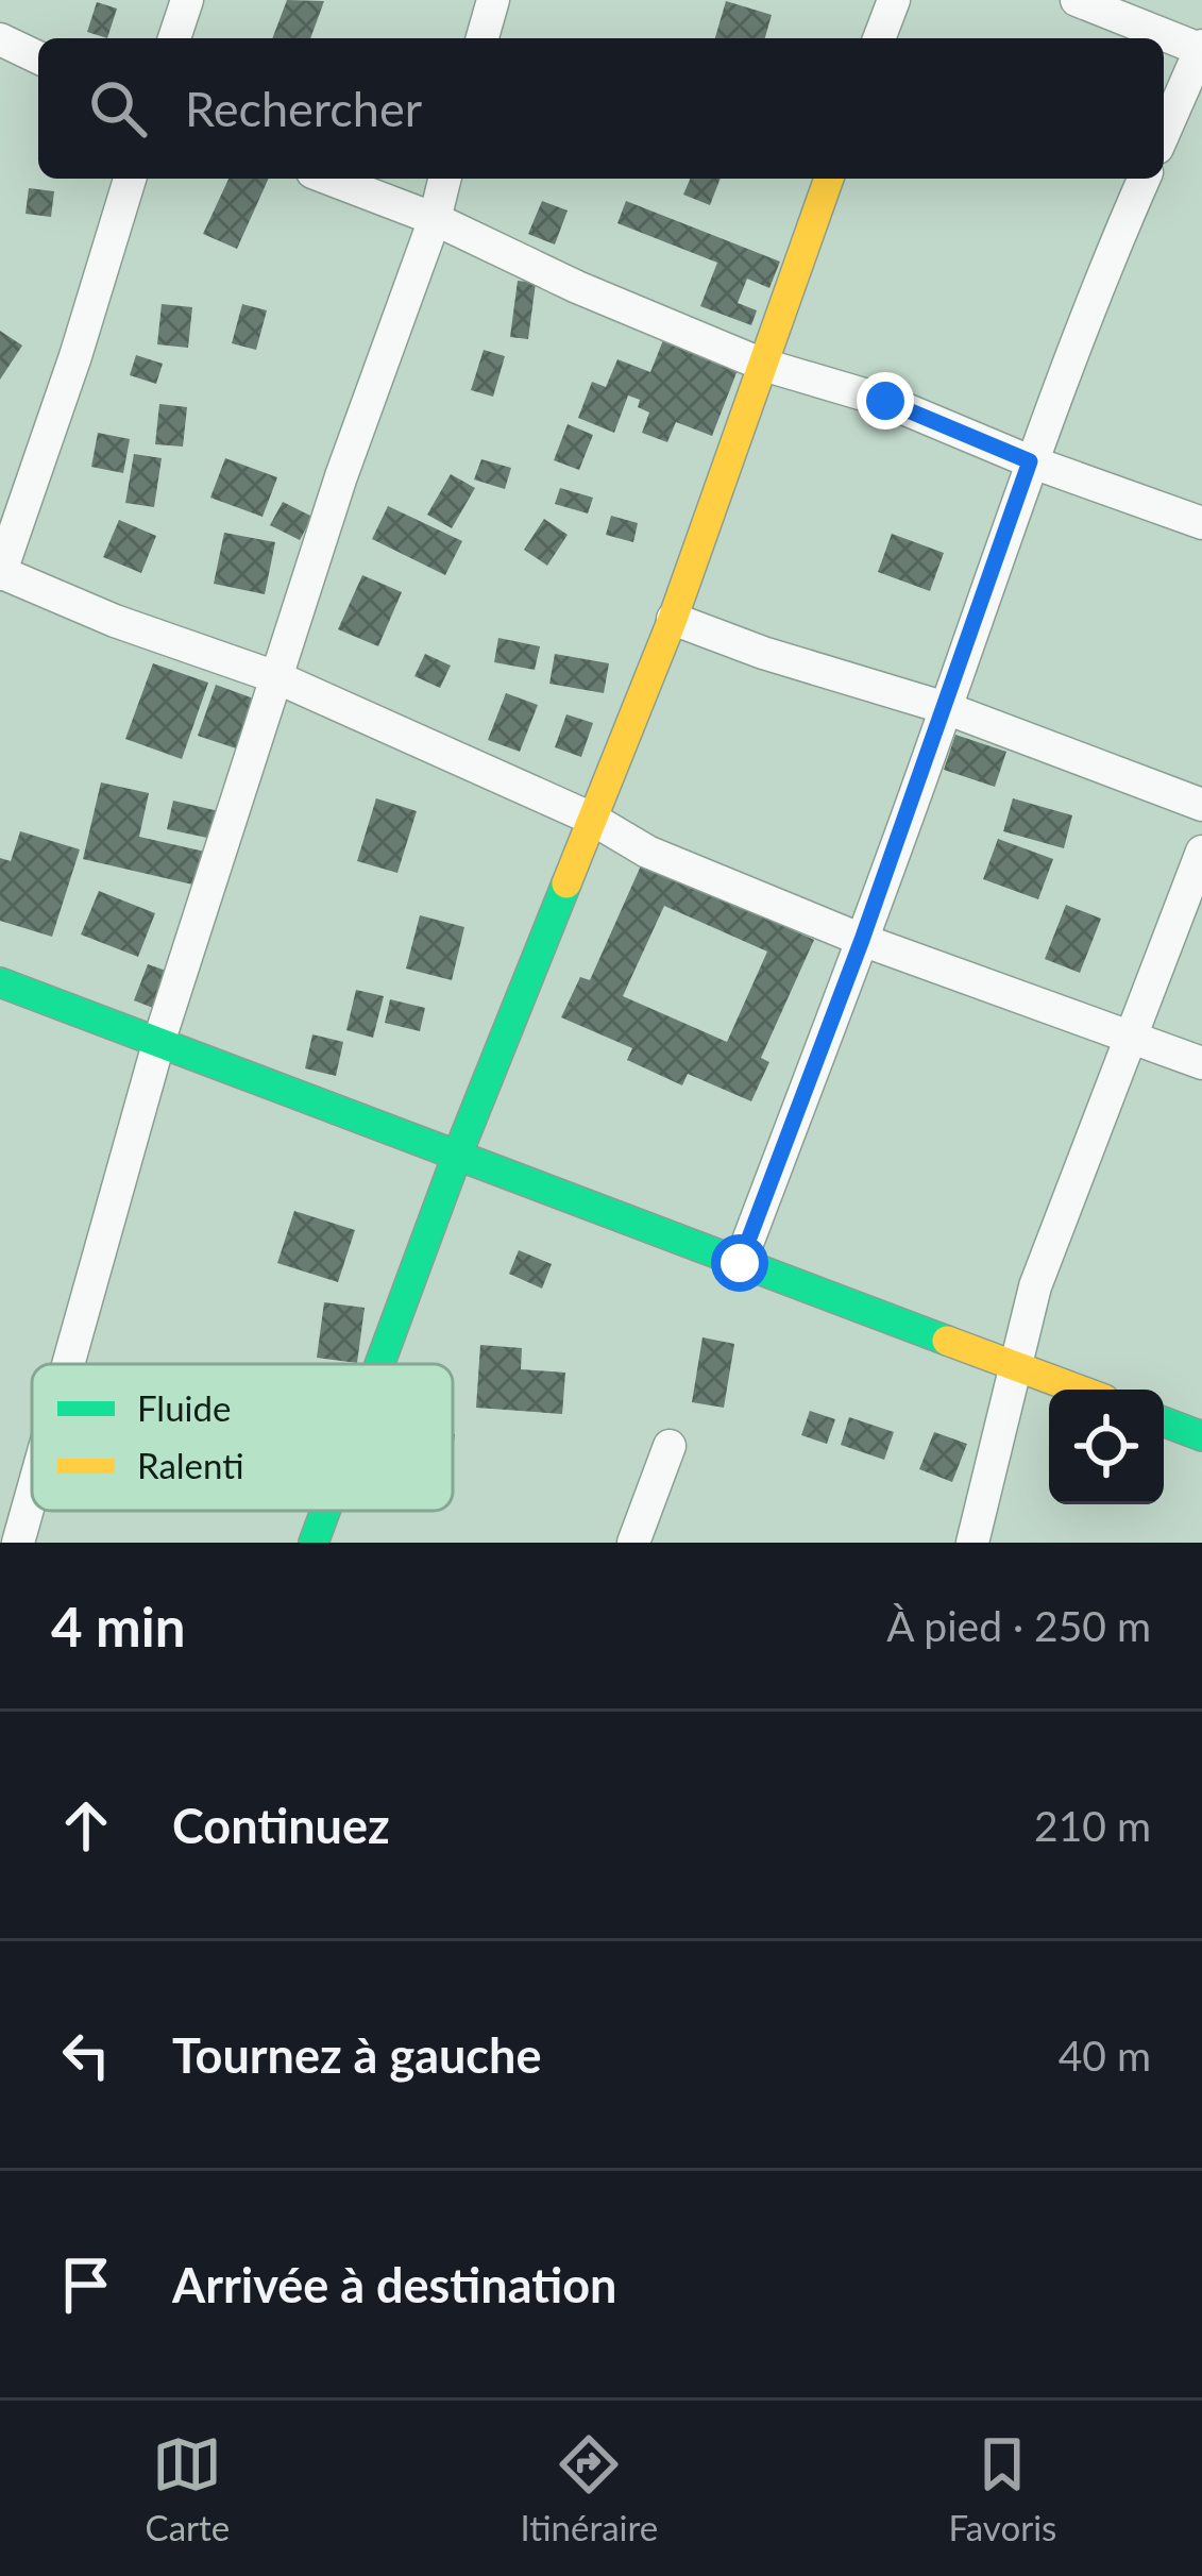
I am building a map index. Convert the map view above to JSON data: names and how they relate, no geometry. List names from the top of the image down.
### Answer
{
  "legend": ["Fluide", "Ralenti"],
  "page": {
    "search": "Rechercher",
    "heading": ["4 min", "À pied · 250 m"],
    "list": [
      ["Continuez", "210 m"],
      ["Tournez à gauche", "40 m"],
      "Arrivée à destination"
    ],
    "nav": ["Carte", "Itinéraire", "Favoris"]
  }
}
